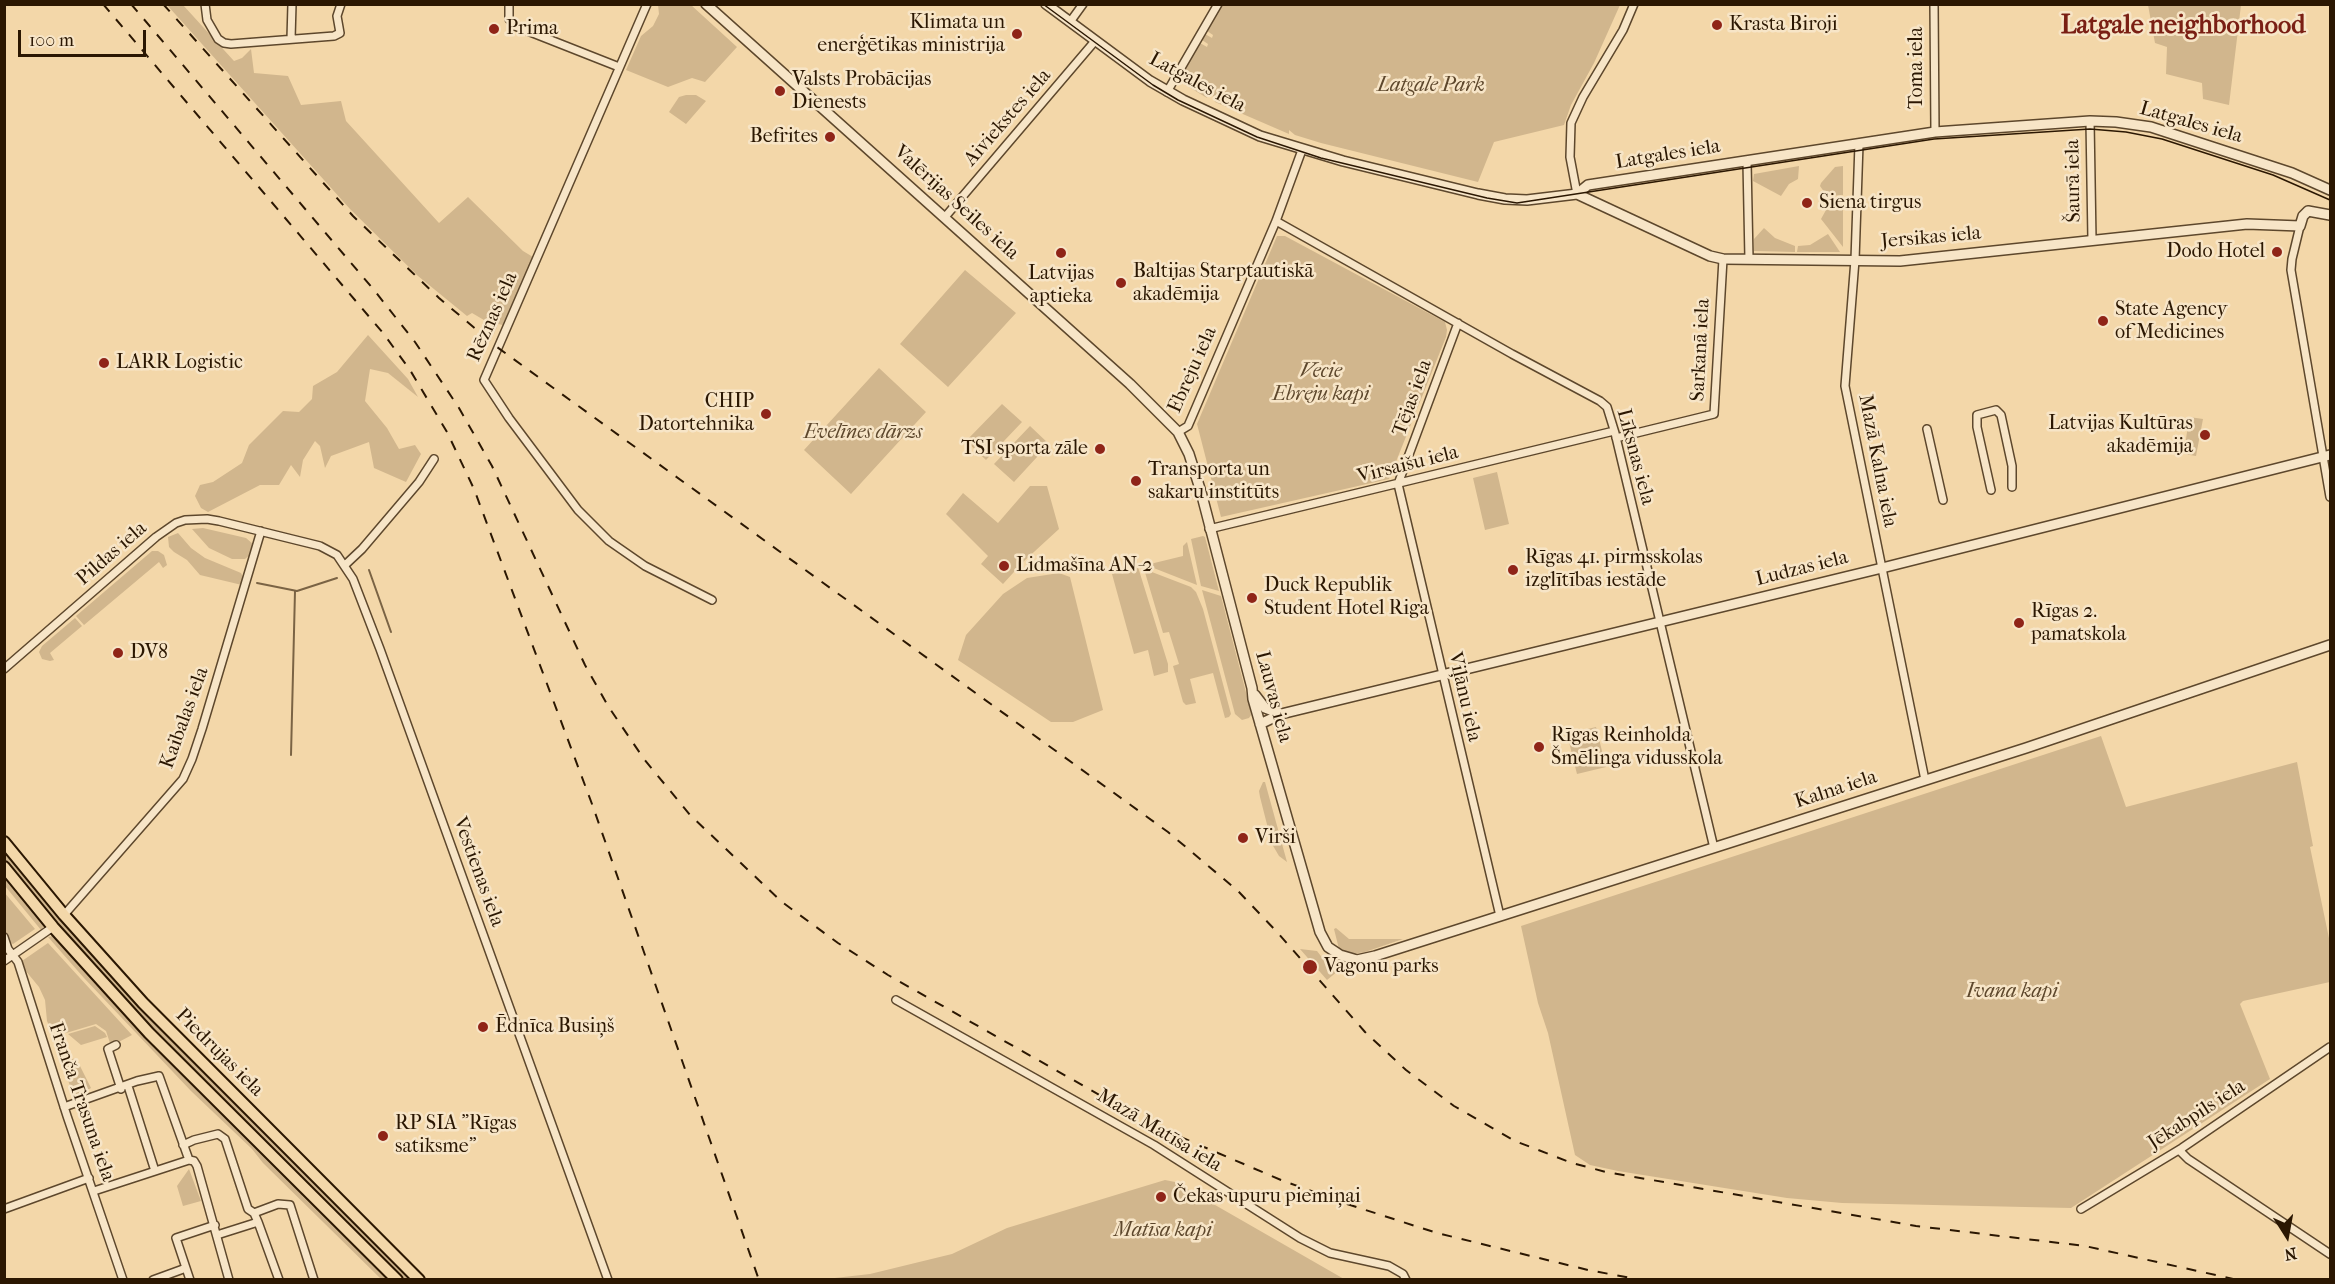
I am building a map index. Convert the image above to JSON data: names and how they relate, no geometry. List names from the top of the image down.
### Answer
{
  "streets": {
    "main road": ["Piedrujas iela"],
    "street": [
      "Toma iela",
      "Latgales iela",
      "Aiviekstes iela",
      "Šaurā iela",
      "Valērijas Seiles iela",
      "Jersikas iela",
      "Rēznas iela",
      "Sarkanā iela",
      "Ebreju iela",
      "Tējas iela",
      "Līksnas iela",
      "Mazā Kalna iela",
      "Virsaišu iela",
      "Pildas iela",
      "Ludzas iela",
      "Lauvas iela",
      "Viļānu iela",
      "Kaibalas iela",
      "Kalna iela",
      "Vestienas iela",
      "Franča Trasuna iela",
      "Jēkabpils iela",
      "Mazā Matīsa iela"
    ]
  },
  "crossings": [
    ["Toma iela", "Latgales iela"],
    ["Latgales iela", "Aiviekstes iela"],
    ["Latgales iela", "Šaurā iela"],
    ["Latgales iela", "Jersikas iela"],
    ["Latgales iela", "Ebreju iela"],
    ["Latgales iela", "Mazā Kalna iela"],
    ["Aiviekstes iela", "Valērijas Seiles iela"],
    ["Šaurā iela", "Jersikas iela"],
    ["Valērijas Seiles iela", "Ebreju iela"],
    ["Valērijas Seiles iela", "Lauvas iela"],
    ["Jersikas iela", "Sarkanā iela"],
    ["Jersikas iela", "Mazā Kalna iela"],
    ["Sarkanā iela", "Līksnas iela"],
    ["Sarkanā iela", "Virsaišu iela"],
    ["Ebreju iela", "Līksnas iela"],
    ["Ebreju iela", "Lauvas iela"],
    ["Tējas iela", "Līksnas iela"],
    ["Tējas iela", "Virsaišu iela"],
    ["Tējas iela", "Viļānu iela"],
    ["Līksnas iela", "Virsaišu iela"],
    ["Līksnas iela", "Ludzas iela"],
    ["Līksnas iela", "Kalna iela"],
    ["Mazā Kalna iela", "Ludzas iela"],
    ["Mazā Kalna iela", "Kalna iela"],
    ["Virsaišu iela", "Lauvas iela"],
    ["Virsaišu iela", "Viļānu iela"],
    ["Pildas iela", "Kaibalas iela"],
    ["Ludzas iela", "Lauvas iela"],
    ["Ludzas iela", "Viļānu iela"],
    ["Lauvas iela", "Kalna iela"],
    ["Viļānu iela", "Kalna iela"],
    ["Kaibalas iela", "Piedrujas iela"]
  ],
  "districts": ["Latgale neighborhood"],
  "parks": [
    "Latgale Park",
    "Vecie Ebreju kapi",
    "Evelīnes dārzs",
    "Ivana kapi",
    "Matīsa kapi"
  ],
  "places": [
    "Krasta Biroji",
    "Prima",
    "Klimata un enerģētikas ministrija",
    "Valsts Probācijas Dienests",
    "Befrites",
    "Siena tirgus",
    "Dodo Hotel",
    "Latvijas aptieka",
    "Baltijas Starptautiskā akadēmija",
    "State Agency of Medicines",
    "LARR Logistic",
    "CHIP Datortehnika",
    "Latvijas Kultūras akadēmija",
    "TSI sporta zāle",
    "Transporta un sakaru institūts",
    "Lidmašīna AN-2",
    "Rīgas 41. pirmsskolas izglītības iestāde",
    "Duck Republik Student Hotel Riga",
    "Rīgas 2. pamatskola",
    "DV8",
    "Rīgas Reinholda Šmēlinga vidusskola",
    "Virši",
    "Vagonu parks",
    "Ēdnīca Busiņš",
    "RP SIA \"Rīgas satiksme\"",
    "Čekas upuru piemiņai"
  ],
  "scale_bar": "100 m",
  "north": "bottom"
}
